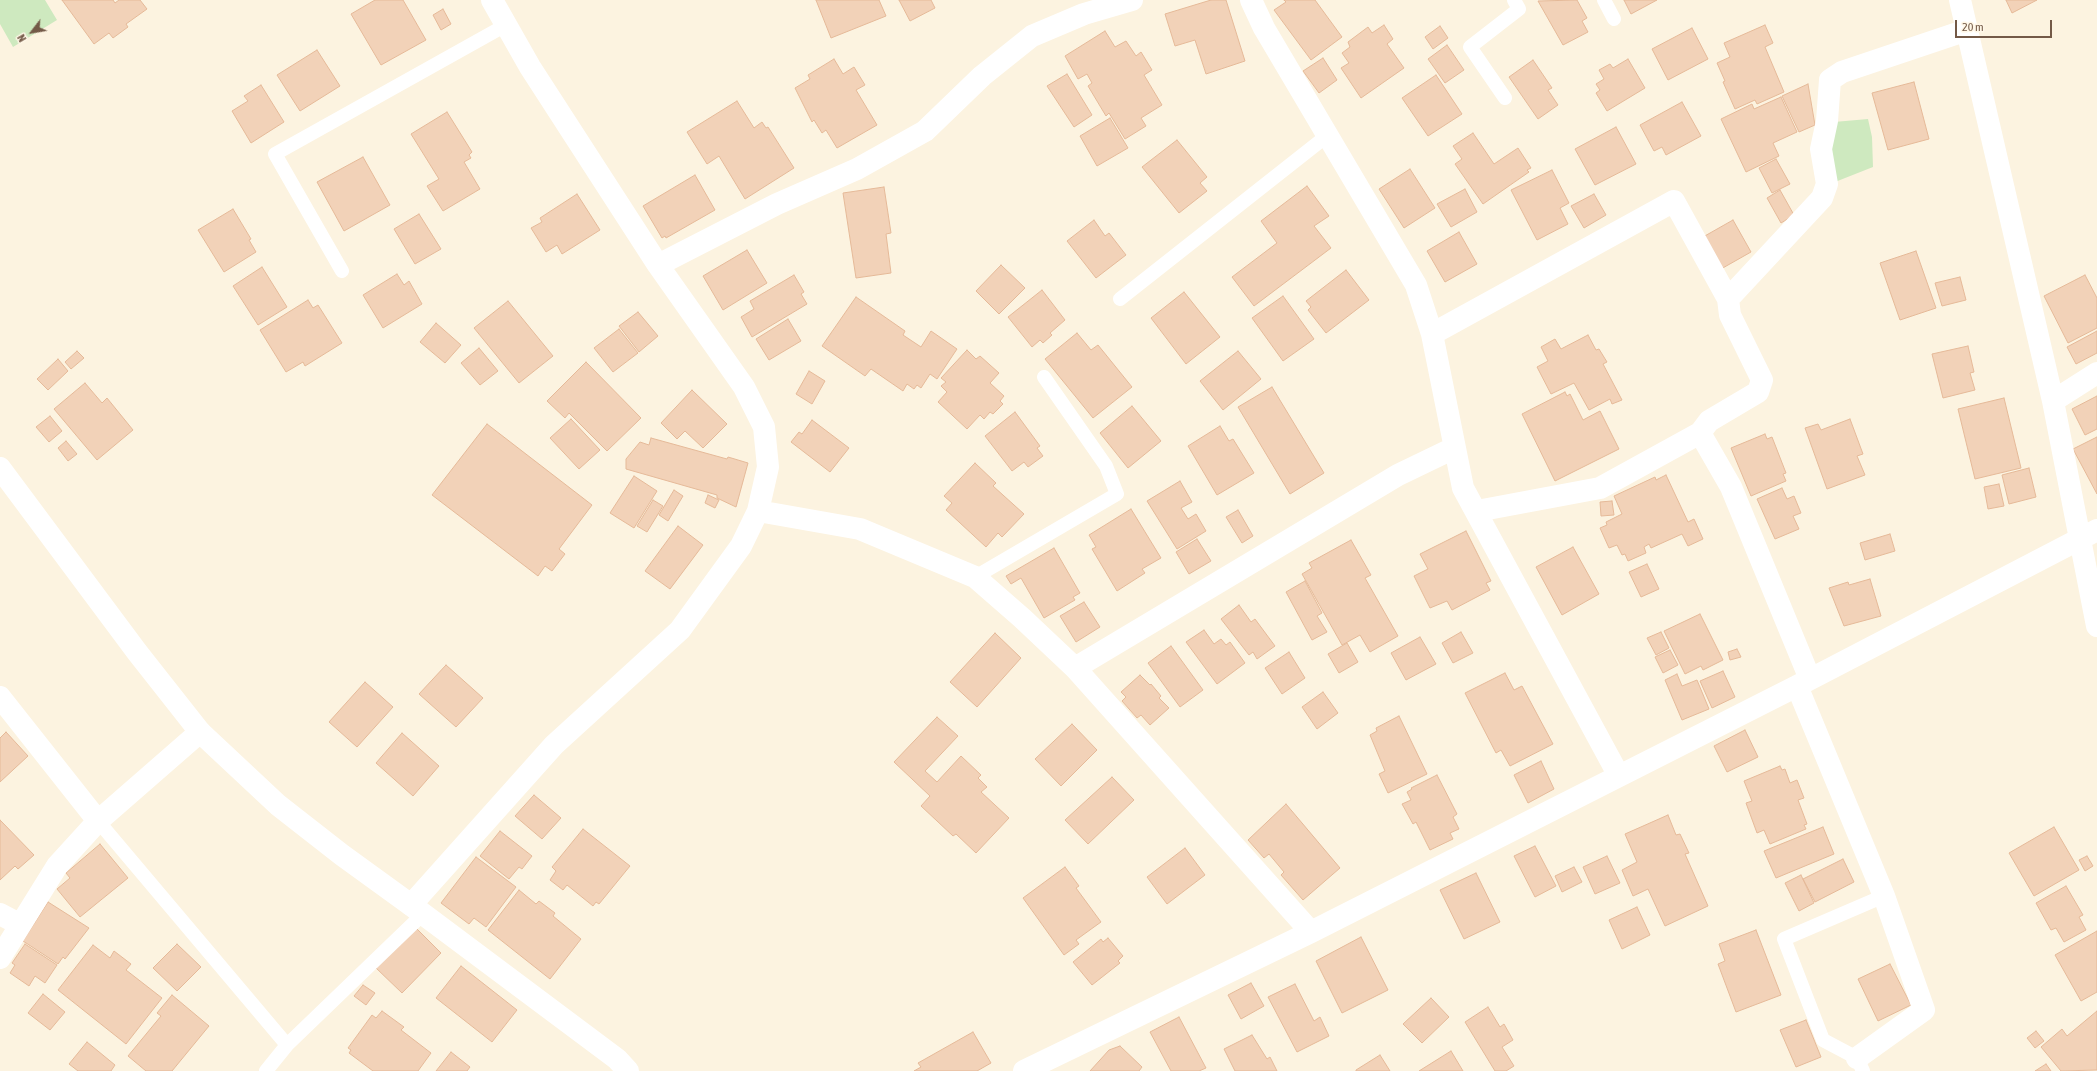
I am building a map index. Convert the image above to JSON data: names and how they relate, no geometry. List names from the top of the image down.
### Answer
{
  "scale_bar": "20 m",
  "north": "bottom left"
}
